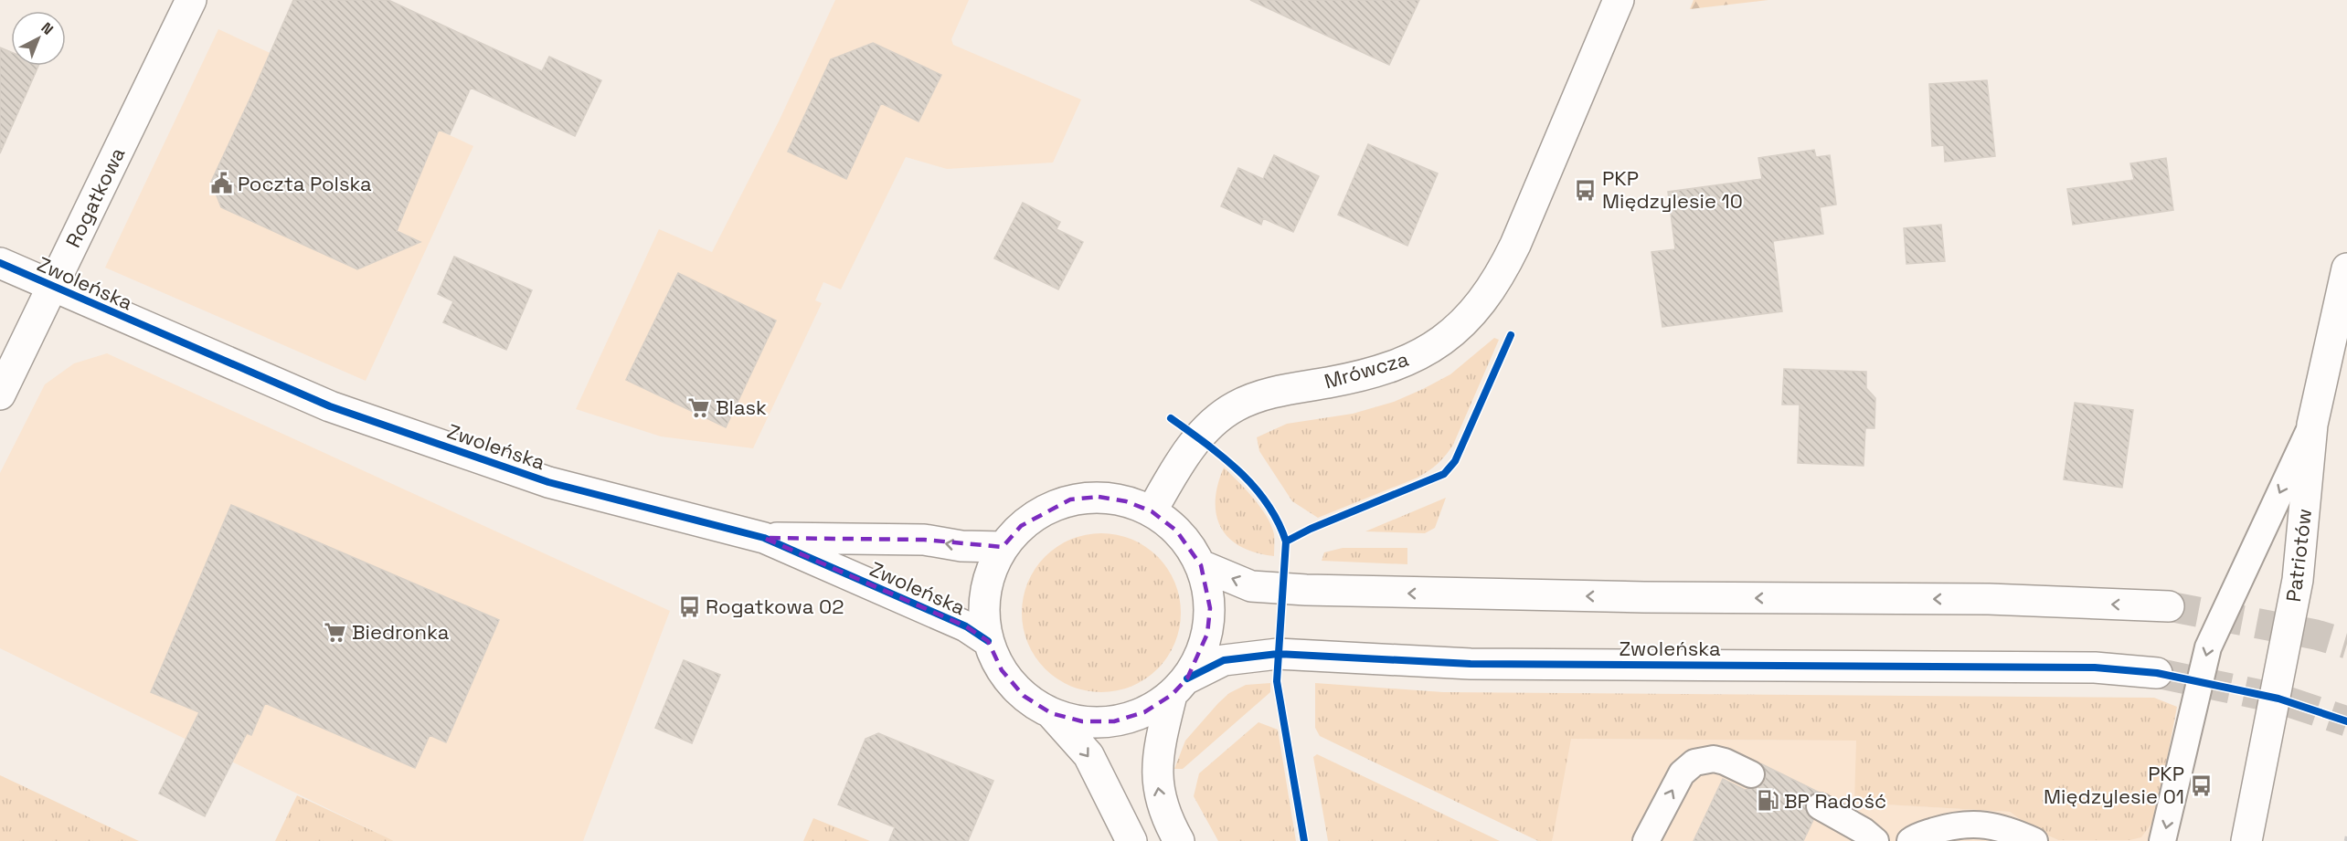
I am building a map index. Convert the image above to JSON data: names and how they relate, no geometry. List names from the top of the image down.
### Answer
{
  "streets": {
    "street": [
      "Rogatkowa",
      "Zwoleńska",
      "Mrówcza",
      "Patriotów"
    ]
  },
  "crossings": [
    ["Rogatkowa", "Zwoleńska"]
  ],
  "places": {
    "public building": ["Poczta Polska"],
    "bus stop": ["PKP Międzylesie 10", "Rogatkowa 02", "PKP Międzylesie 01"],
    "supermarket": ["Blask", "Biedronka"],
    "fuel station": ["BP Radość"]
  },
  "north": "top right"
}
